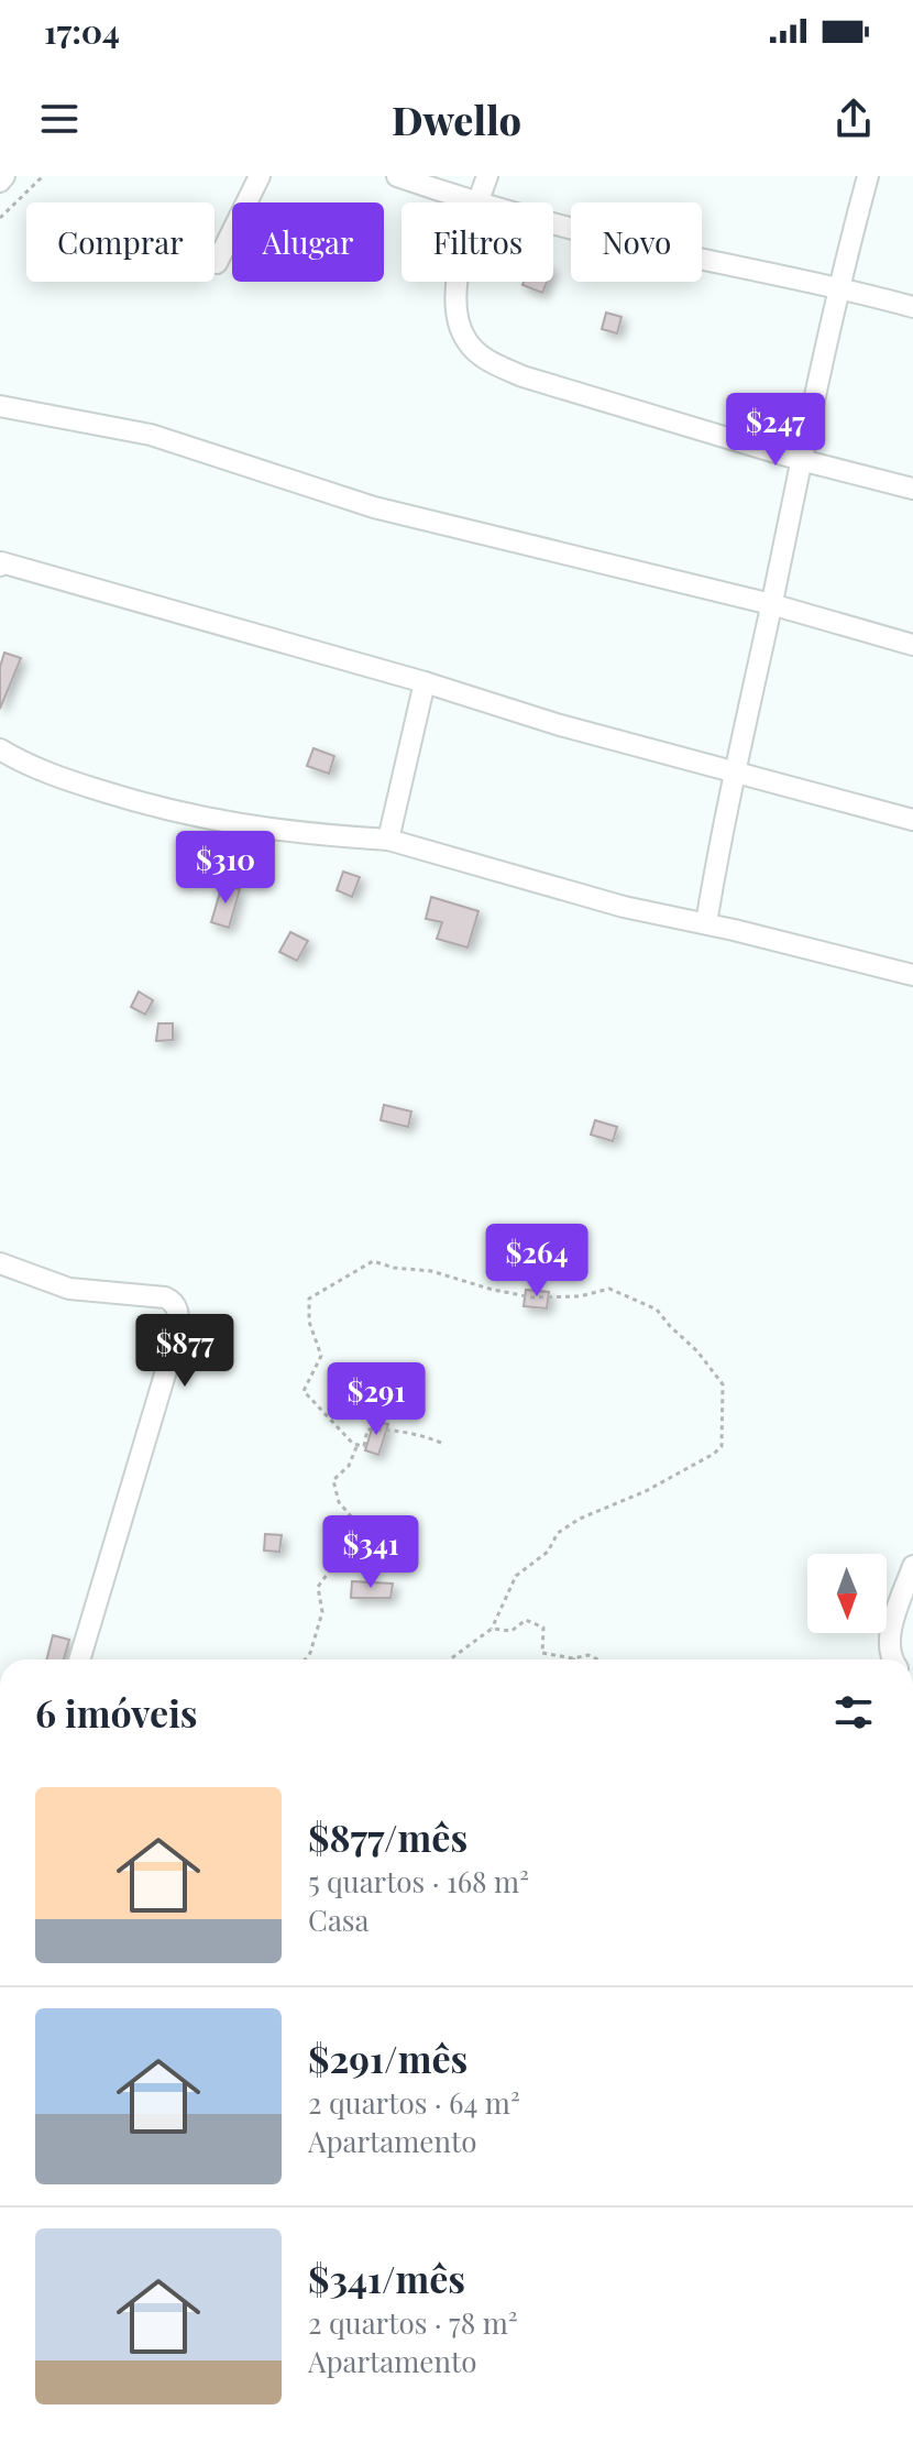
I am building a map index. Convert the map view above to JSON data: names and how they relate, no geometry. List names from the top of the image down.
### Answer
{
  "north": "bottom",
  "page": {
    "status": "17:04",
    "header": "Dwello",
    "chip": [
      "Comprar",
      "Alugar",
      "Filtros",
      "Novo"
    ],
    "price": [
      "$247",
      "$310",
      "$264",
      "$877",
      "$291",
      "$341"
    ],
    "heading": "6 imóveis",
    "list": [
      {
        "name": "$877/mês",
        "note": "5 quartos · 168 m² · Casa"
      },
      {
        "name": "$291/mês",
        "note": "2 quartos · 64 m² · Apartamento"
      },
      {
        "name": "$341/mês",
        "note": "2 quartos · 78 m² · Apartamento"
      }
    ]
  }
}
